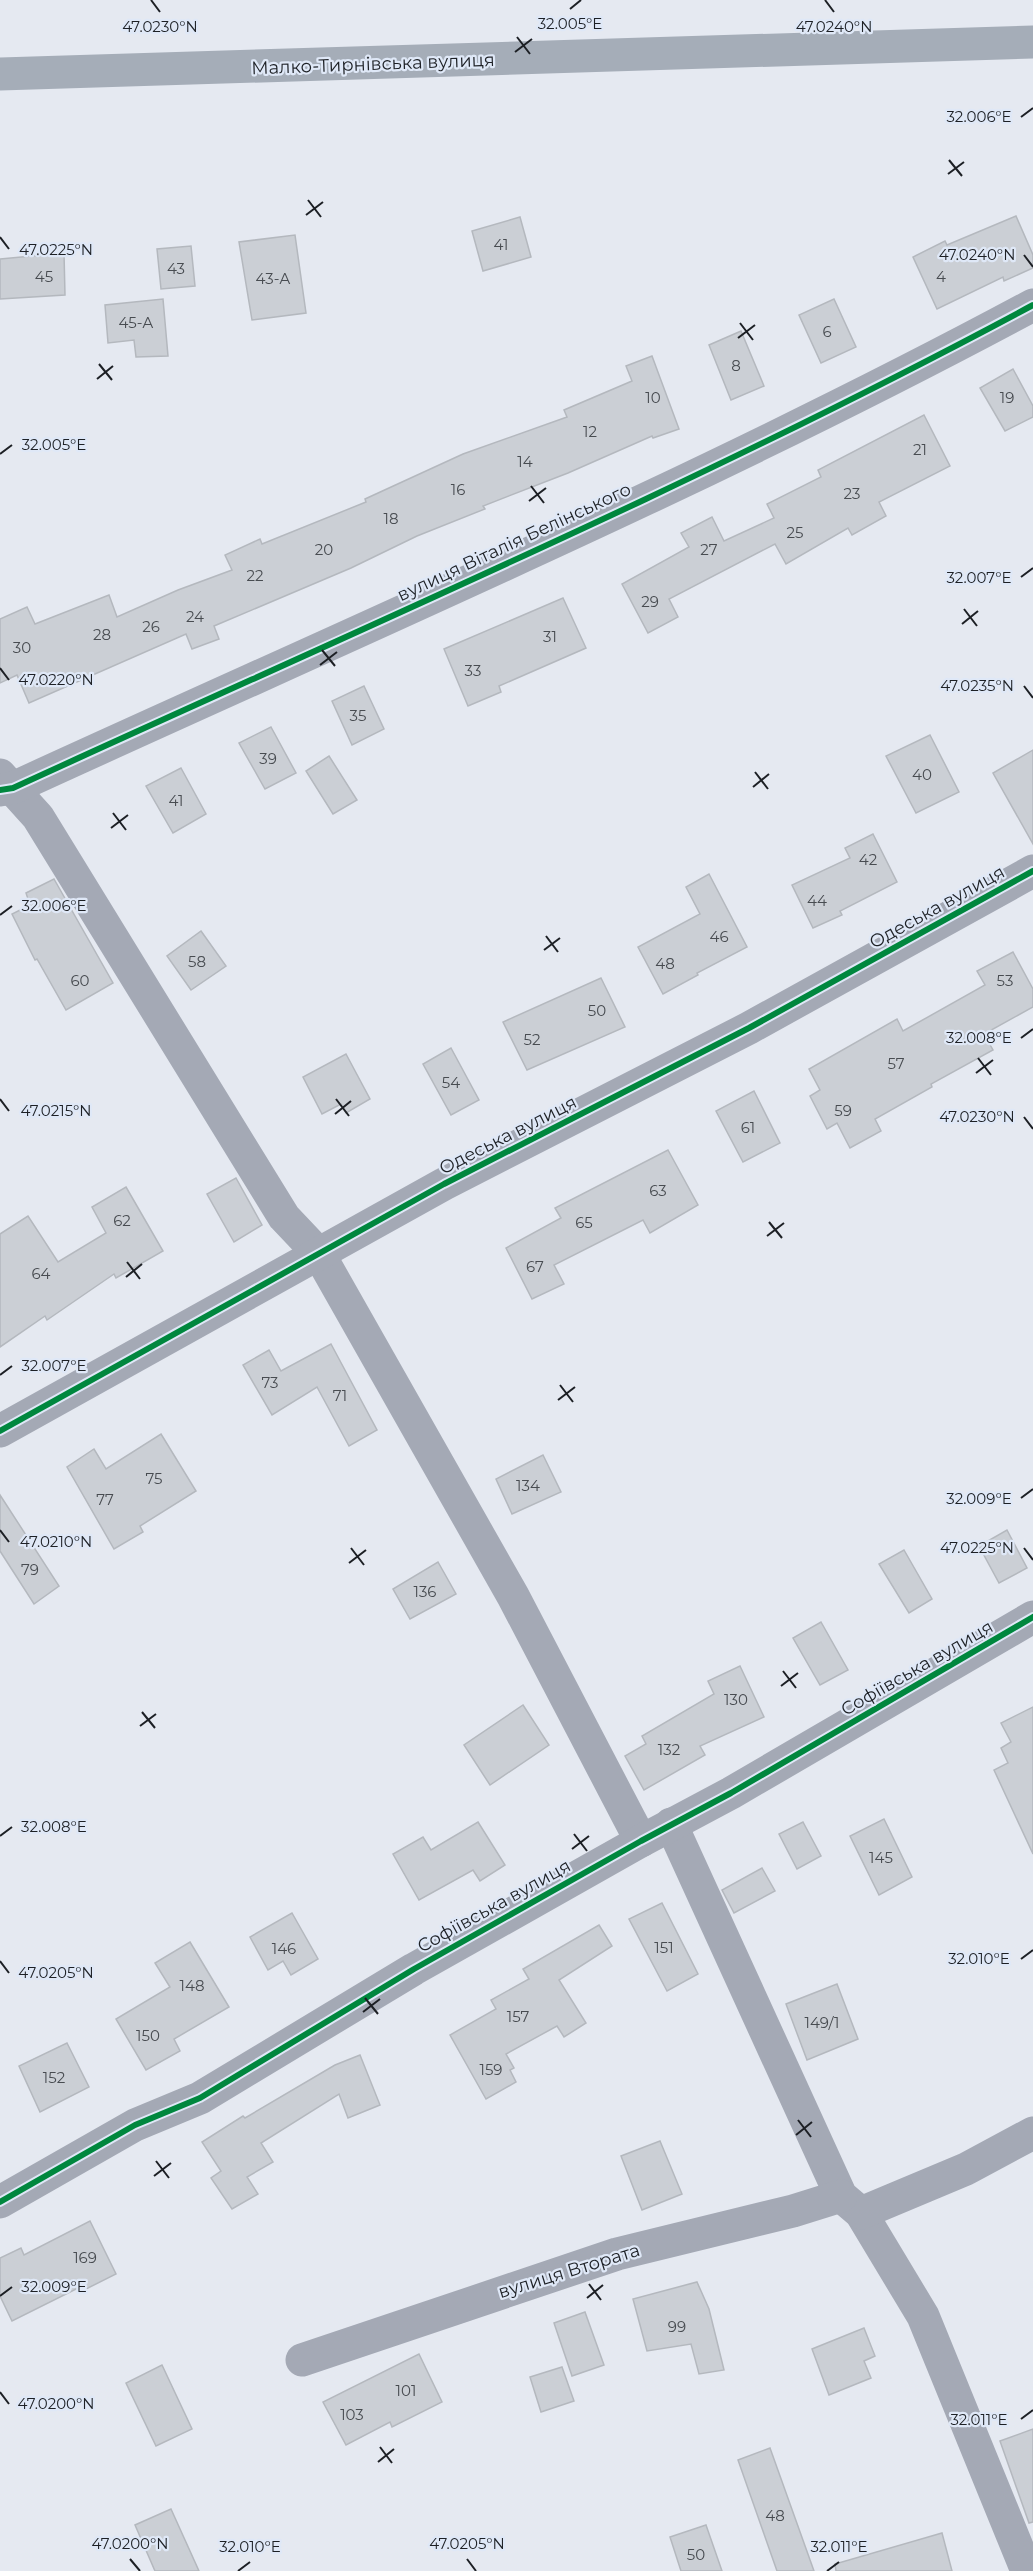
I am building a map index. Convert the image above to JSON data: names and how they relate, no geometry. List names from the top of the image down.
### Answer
{
  "streets": {
    "main road": ["Малко-Тирнівська вулиця"],
    "street": [
      "вулиця Віталія Белінського",
      "Одеська вулиця",
      "Софіївська вулиця",
      "вулиця Втората"
    ]
  },
  "house_numbers": [
    "41",
    "43",
    "45",
    "4",
    "43-А",
    "45-А",
    "6",
    "8",
    "10",
    "19",
    "12",
    "21",
    "14",
    "16",
    "23",
    "18",
    "25",
    "20",
    "27",
    "22",
    "29",
    "24",
    "26",
    "28",
    "31",
    "30",
    "33",
    "35",
    "39",
    "40",
    "41",
    "42",
    "44",
    "46",
    "58",
    "48",
    "60",
    "53",
    "50",
    "52",
    "57",
    "54",
    "59",
    "61",
    "63",
    "62",
    "65",
    "67",
    "64",
    "73",
    "71",
    "75",
    "134",
    "77",
    "79",
    "136",
    "130",
    "132",
    "145",
    "151",
    "146",
    "148",
    "157",
    "149/1",
    "150",
    "159",
    "152",
    "169",
    "99",
    "101",
    "103",
    "48",
    "50"
  ],
  "coordinates": [
    "32.005°E",
    "47.0230°N",
    "47.0240°N",
    "32.006°E",
    "47.0225°N",
    "32.007°E",
    "47.0220°N",
    "47.0235°N",
    "32.008°E",
    "47.0215°N",
    "32.009°E",
    "47.0210°N",
    "32.010°E",
    "47.0205°N",
    "47.0200°N",
    "32.011°E"
  ]
}
